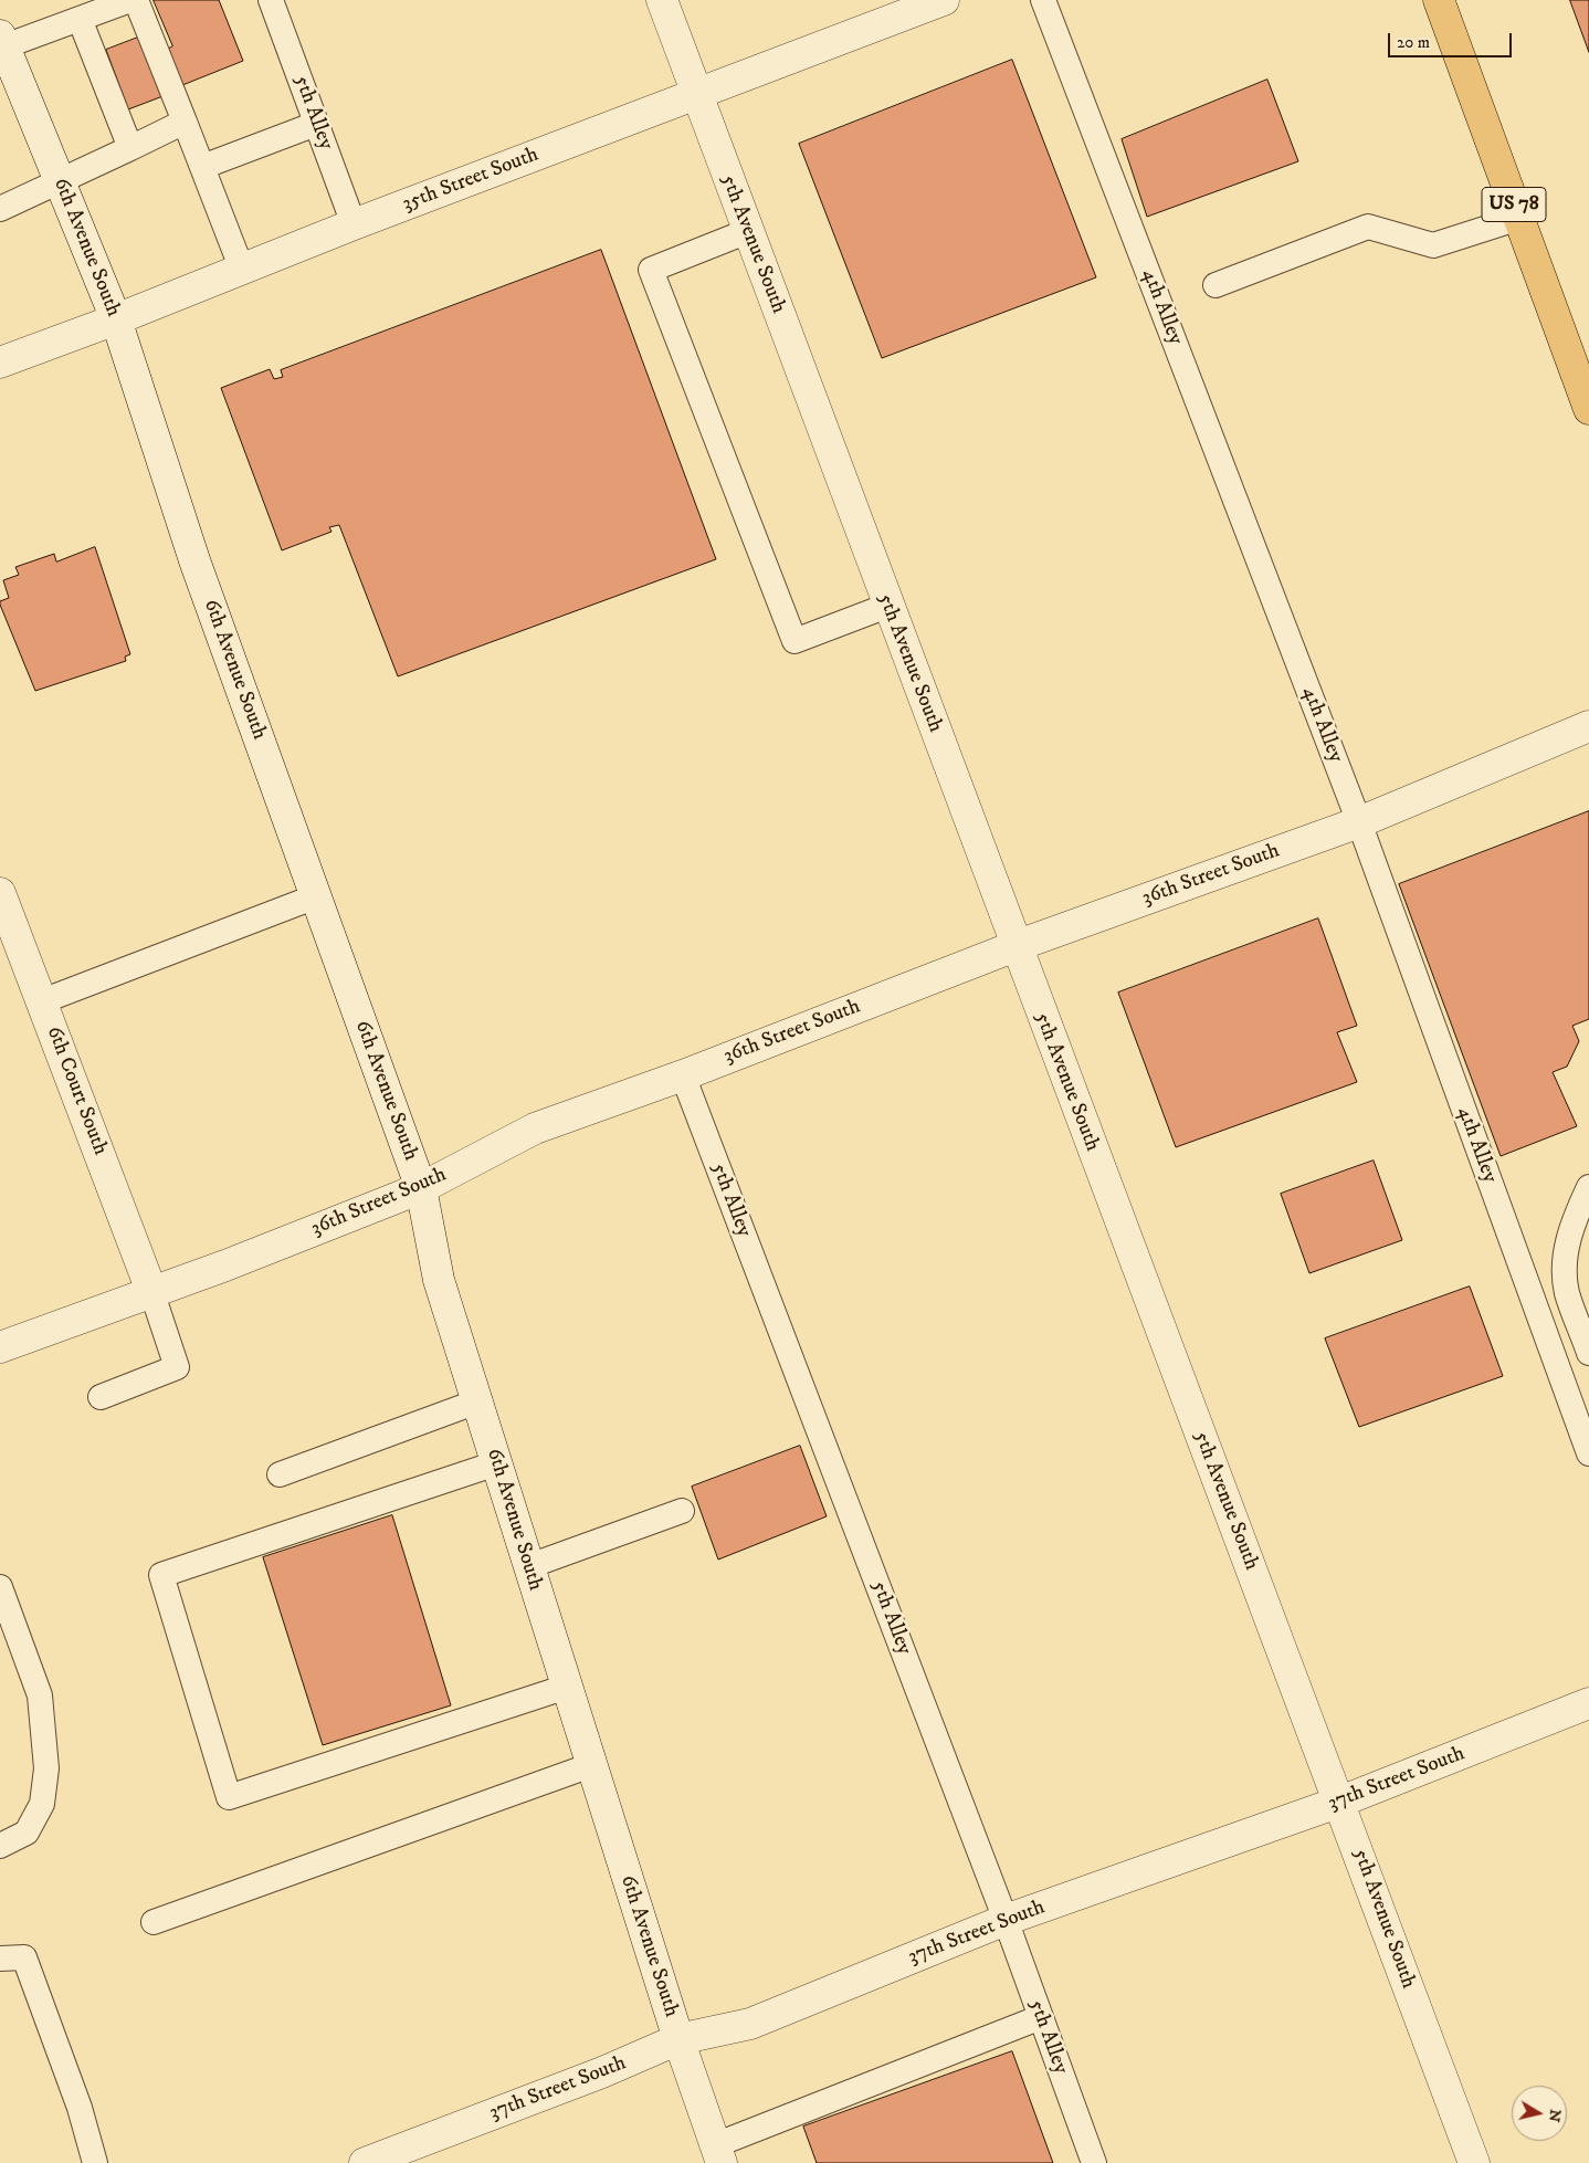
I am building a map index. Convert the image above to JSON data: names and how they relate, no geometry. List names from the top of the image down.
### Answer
{
  "streets": {
    "main road": ["US 78"],
    "street": [
      "35th Street South",
      "5th Avenue South",
      "6th Avenue South",
      "36th Street South",
      "6th Court South",
      "37th Street South"
    ],
    "lane": ["5th Alley", "4th Alley"]
  },
  "crossings": [
    ["5th Alley", "35th Street South"],
    ["5th Alley", "36th Street South"],
    ["5th Alley", "37th Street South"],
    ["35th Street South", "5th Avenue South"],
    ["35th Street South", "6th Avenue South"],
    ["5th Avenue South", "36th Street South"],
    ["5th Avenue South", "37th Street South"],
    ["6th Avenue South", "36th Street South"],
    ["6th Avenue South", "37th Street South"],
    ["4th Alley", "36th Street South"],
    ["36th Street South", "6th Court South"]
  ],
  "scale_bar": "20 m",
  "north": "right"
}
